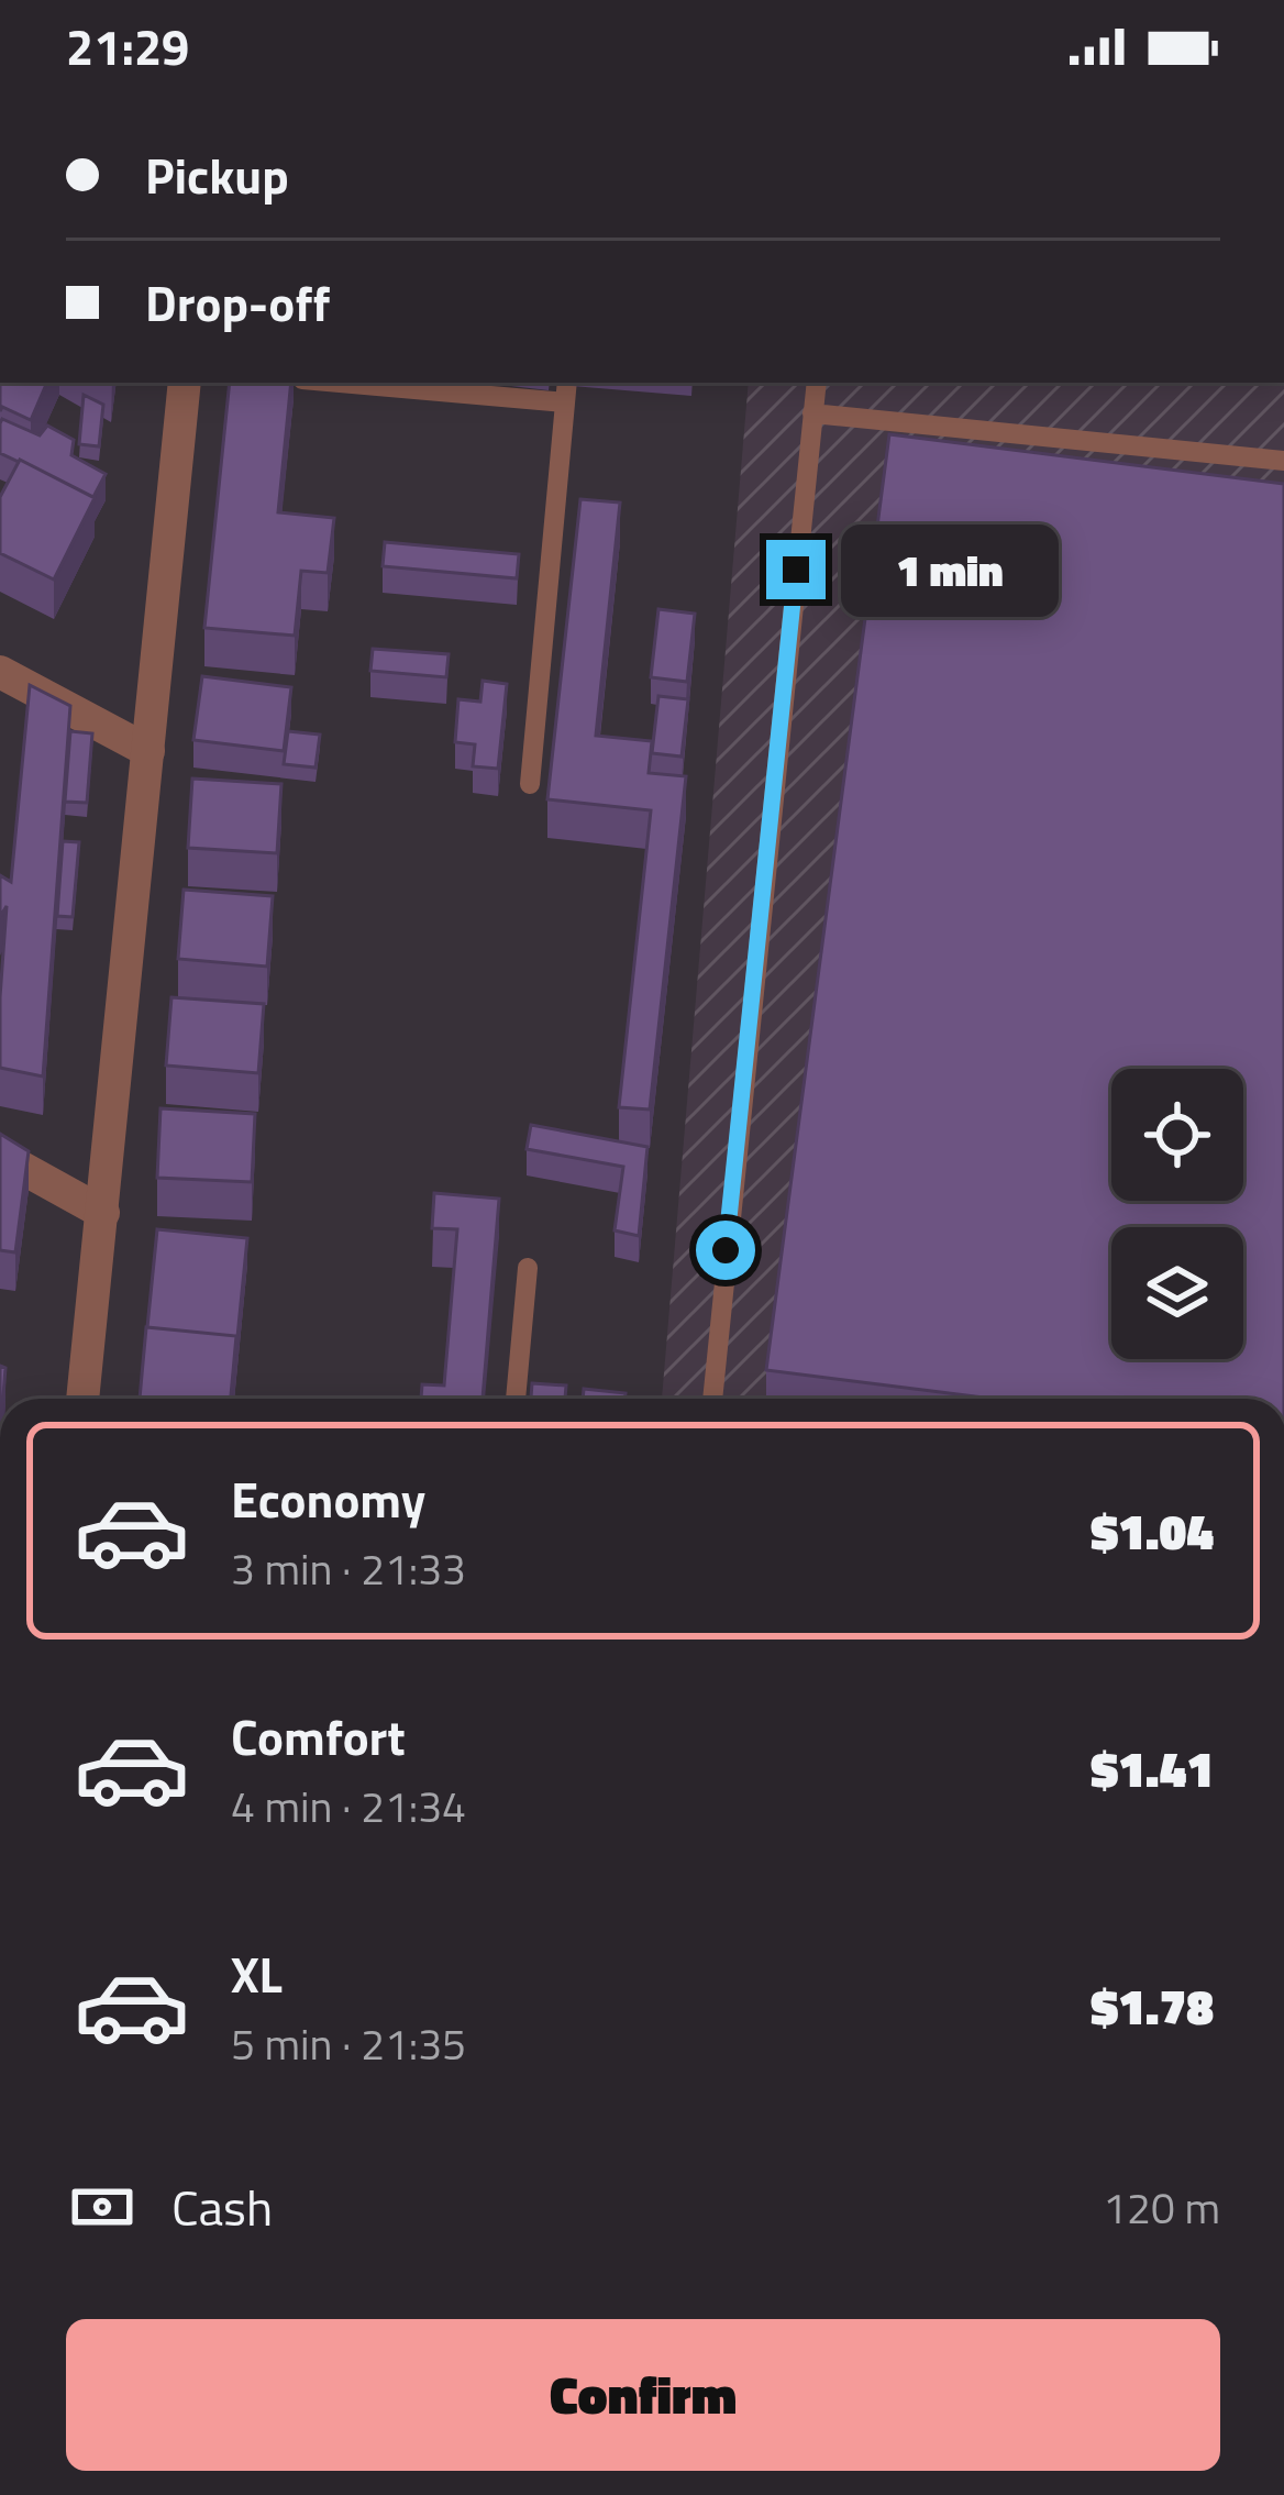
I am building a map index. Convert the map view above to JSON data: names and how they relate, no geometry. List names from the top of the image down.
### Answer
{
  "page": {
    "status": "21:29",
    "banner": ["Pickup", "Drop-off"],
    "bubble": "1 min",
    "list": [
      {
        "name": "Economy",
        "note": "3 min · 21:33",
        "value": "$1.04"
      },
      {
        "name": "Comfort",
        "note": "4 min · 21:34",
        "value": "$1.41"
      },
      {
        "name": "XL",
        "note": "5 min · 21:35",
        "value": "$1.78"
      }
    ],
    "pay": ["Cash", "120 m"],
    "buttons": "Confirm"
  }
}
